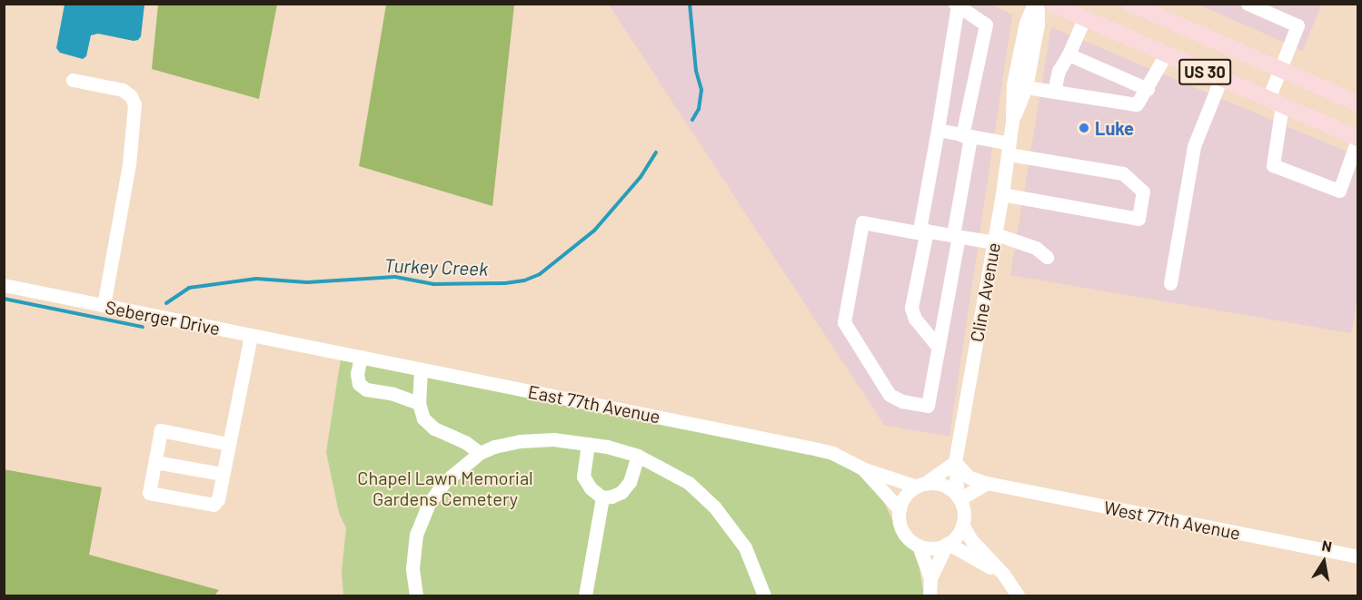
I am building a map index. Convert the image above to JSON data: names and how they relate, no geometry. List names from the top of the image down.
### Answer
{
  "streets": {
    "main road": ["US 30"],
    "street": [
      "Cline Avenue",
      "Seberger Drive",
      "East 77th Avenue",
      "West 77th Avenue"
    ]
  },
  "crossings": [
    ["Cline Avenue", "East 77th Avenue"],
    ["Cline Avenue", "West 77th Avenue"],
    ["Seberger Drive", "East 77th Avenue"]
  ],
  "water": ["Turkey Creek"],
  "parks": ["Chapel Lawn Memorial Gardens Cemetery"],
  "places": ["Luke"],
  "north": "top"
}
